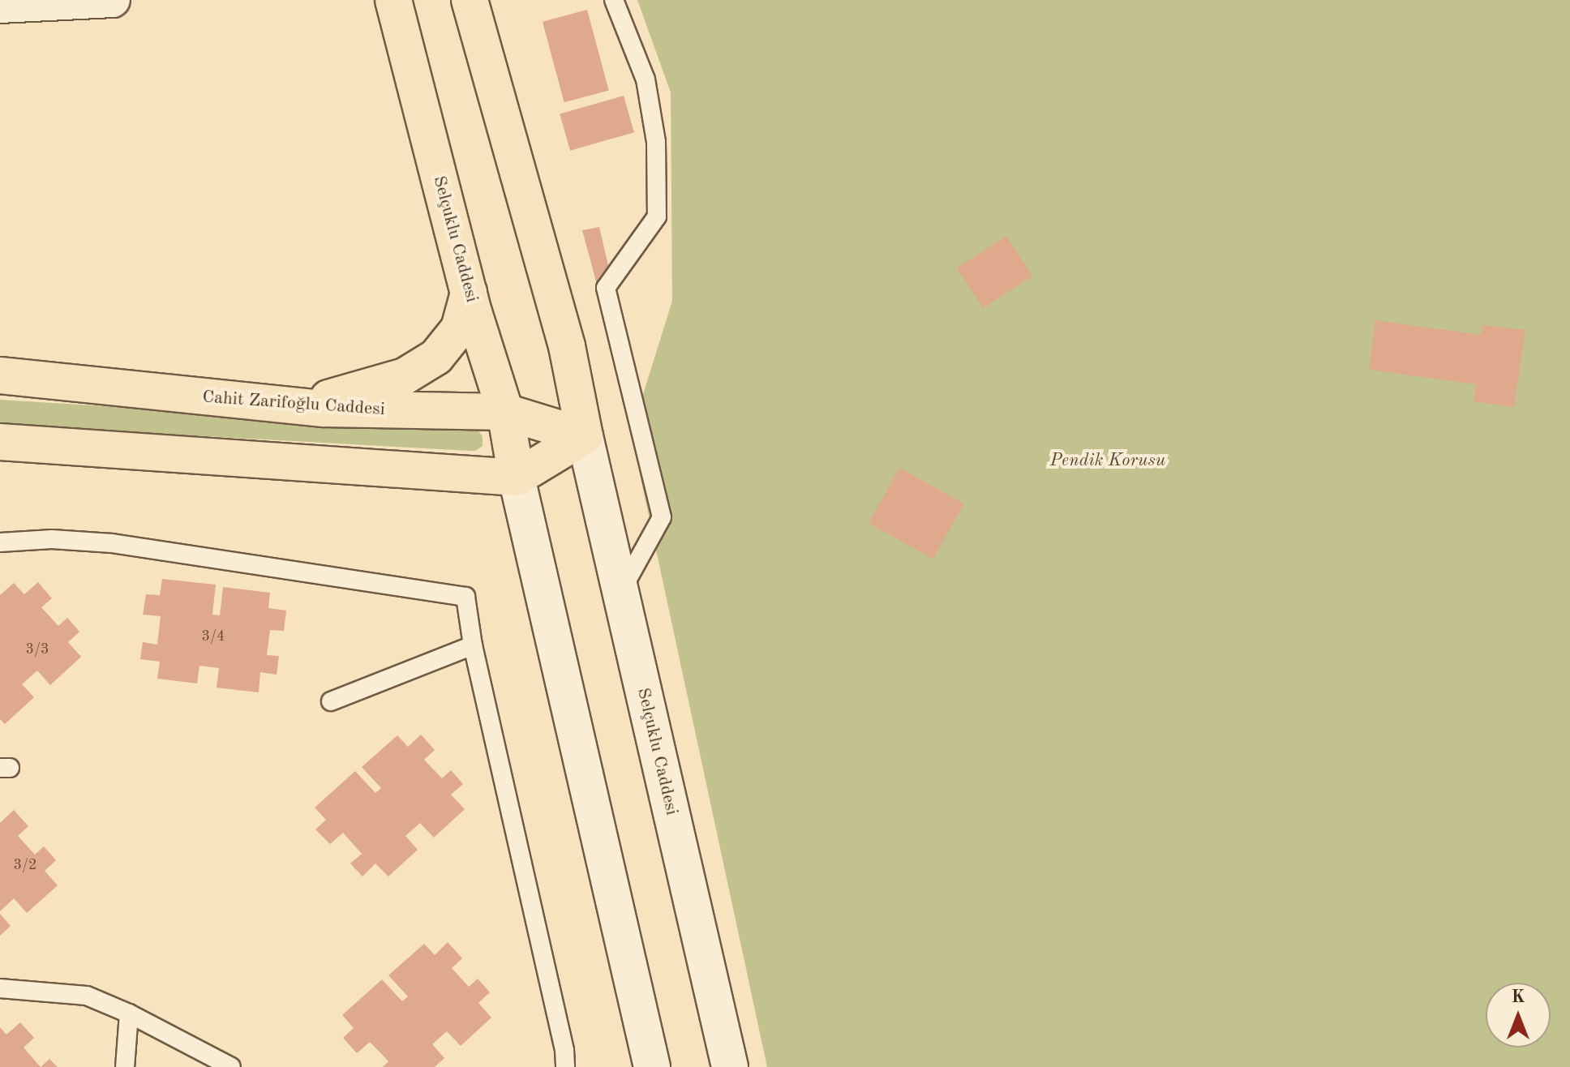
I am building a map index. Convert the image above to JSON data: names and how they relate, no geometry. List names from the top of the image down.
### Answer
{
  "streets": {
    "main road": ["Selçuklu Caddesi", "Cahit Zarifoğlu Caddesi"]
  },
  "crossings": [
    ["Selçuklu Caddesi", "Cahit Zarifoğlu Caddesi"]
  ],
  "parks": ["Pendik Korusu"],
  "house_numbers": ["3/4", "3/3", "3/2"],
  "north": "top"
}
